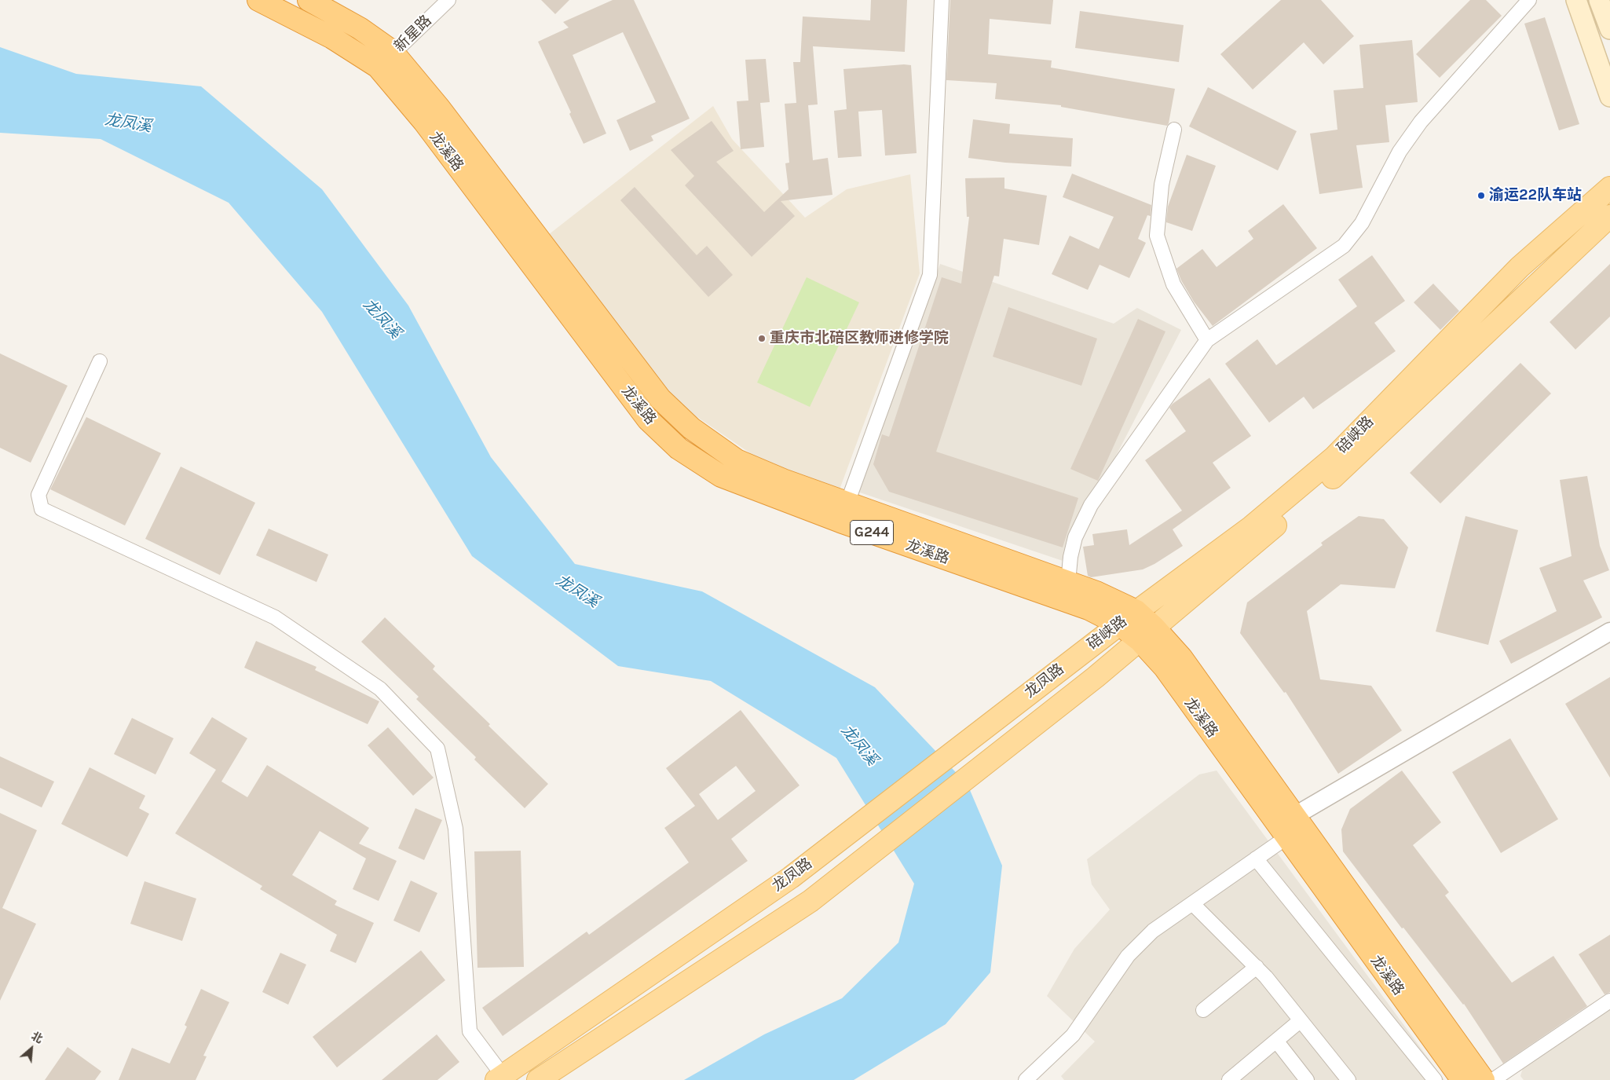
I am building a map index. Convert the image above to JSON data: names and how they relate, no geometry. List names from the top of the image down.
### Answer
{
  "streets": {
    "highway": ["龙溪路", "G244"],
    "main road": ["碚峡路", "龙凤路"],
    "street": ["新星路"]
  },
  "crossings": [
    ["新星路", "龙溪路"],
    ["龙溪路", "碚峡路"],
    ["碚峡路", "龙凤路"]
  ],
  "water": ["龙凤溪"],
  "places": ["渝运22队车站", "重庆市北碚区教师进修学院"],
  "north": "top right"
}
